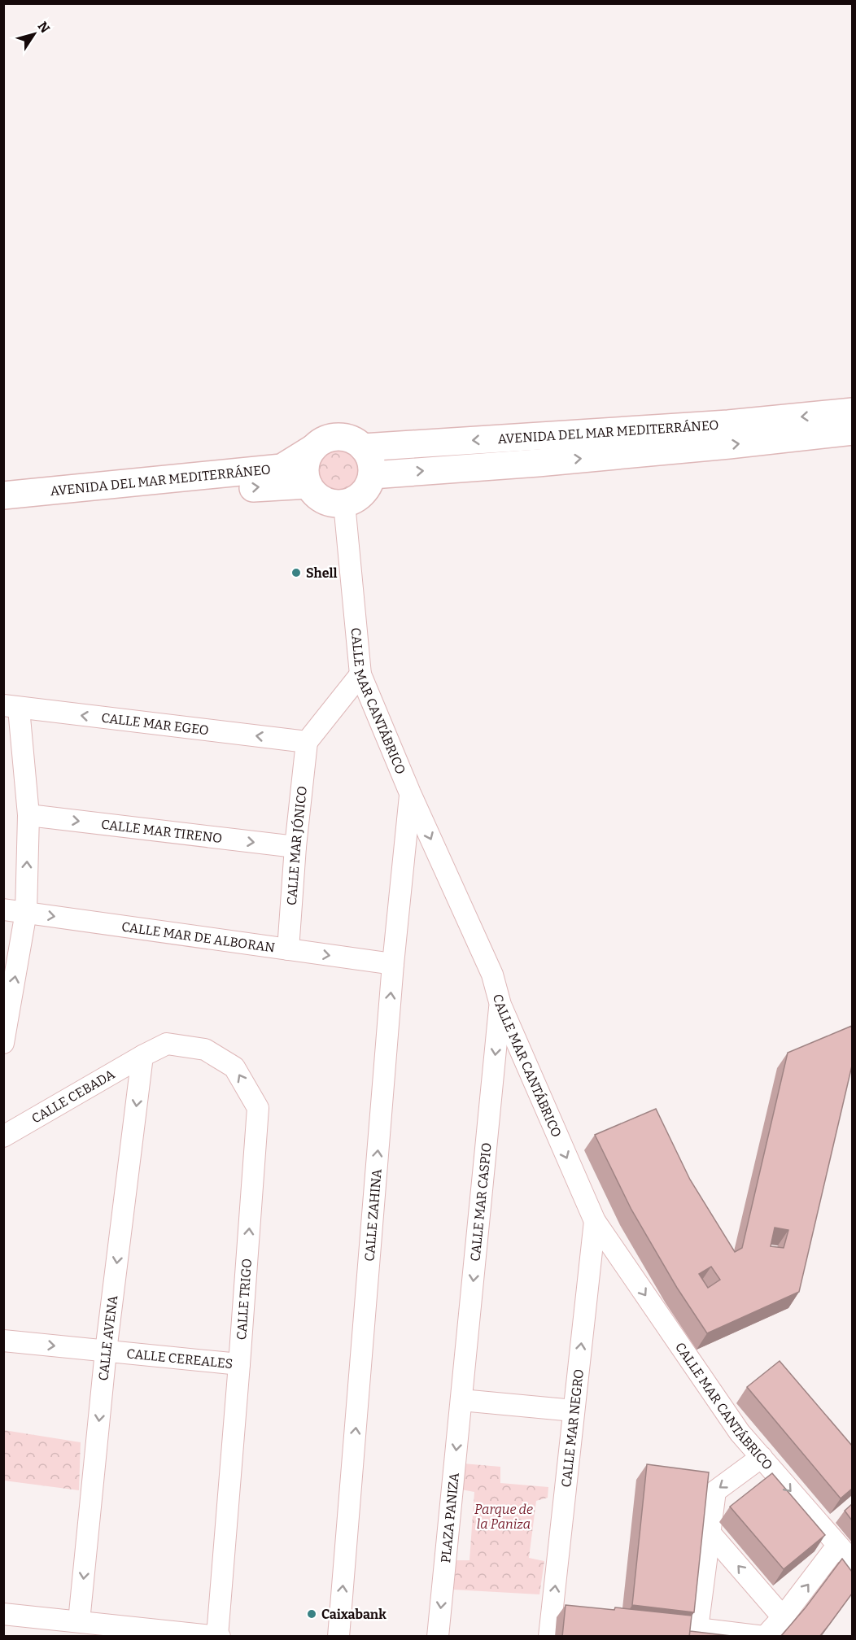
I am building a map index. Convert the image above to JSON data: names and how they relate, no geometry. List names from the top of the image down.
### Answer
{
  "streets": {
    "main road": ["AVENIDA DEL MAR MEDITERRÁNEO"],
    "street": [
      "CALLE MAR CANTÁBRICO",
      "CALLE MAR EGEO",
      "CALLE MAR TIRENO",
      "CALLE MAR JÓNICO",
      "CALLE MAR DE ALBORAN",
      "CALLE CEBADA",
      "CALLE MAR CASPIO",
      "CALLE ZAHINA",
      "CALLE TRIGO",
      "CALLE AVENA",
      "CALLE CEREALES",
      "CALLE MAR NEGRO",
      "PLAZA PANIZA"
    ]
  },
  "crossings": [
    ["AVENIDA DEL MAR MEDITERRÁNEO", "CALLE MAR CANTÁBRICO"],
    ["CALLE MAR CANTÁBRICO", "CALLE MAR CASPIO"],
    ["CALLE MAR CANTÁBRICO", "CALLE ZAHINA"],
    ["CALLE MAR CANTÁBRICO", "CALLE MAR NEGRO"],
    ["CALLE MAR EGEO", "CALLE MAR JÓNICO"],
    ["CALLE MAR TIRENO", "CALLE MAR JÓNICO"],
    ["CALLE MAR JÓNICO", "CALLE MAR DE ALBORAN"],
    ["CALLE MAR DE ALBORAN", "CALLE ZAHINA"],
    ["CALLE CEBADA", "CALLE TRIGO"],
    ["CALLE CEBADA", "CALLE AVENA"],
    ["CALLE MAR CASPIO", "PLAZA PANIZA"],
    ["CALLE TRIGO", "CALLE AVENA"],
    ["CALLE TRIGO", "CALLE CEREALES"],
    ["CALLE AVENA", "CALLE CEREALES"]
  ],
  "one_way": [
    "CALLE MAR CANTÁBRICO",
    "CALLE MAR EGEO",
    "CALLE MAR TIRENO",
    "CALLE MAR DE ALBORAN",
    "CALLE MAR CASPIO",
    "CALLE ZAHINA",
    "CALLE AVENA",
    "CALLE CEREALES",
    "CALLE MAR NEGRO",
    "PLAZA PANIZA"
  ],
  "parks": ["Parque de la Paniza"],
  "places": ["Shell", "Caixabank"],
  "north": "top right"
}
